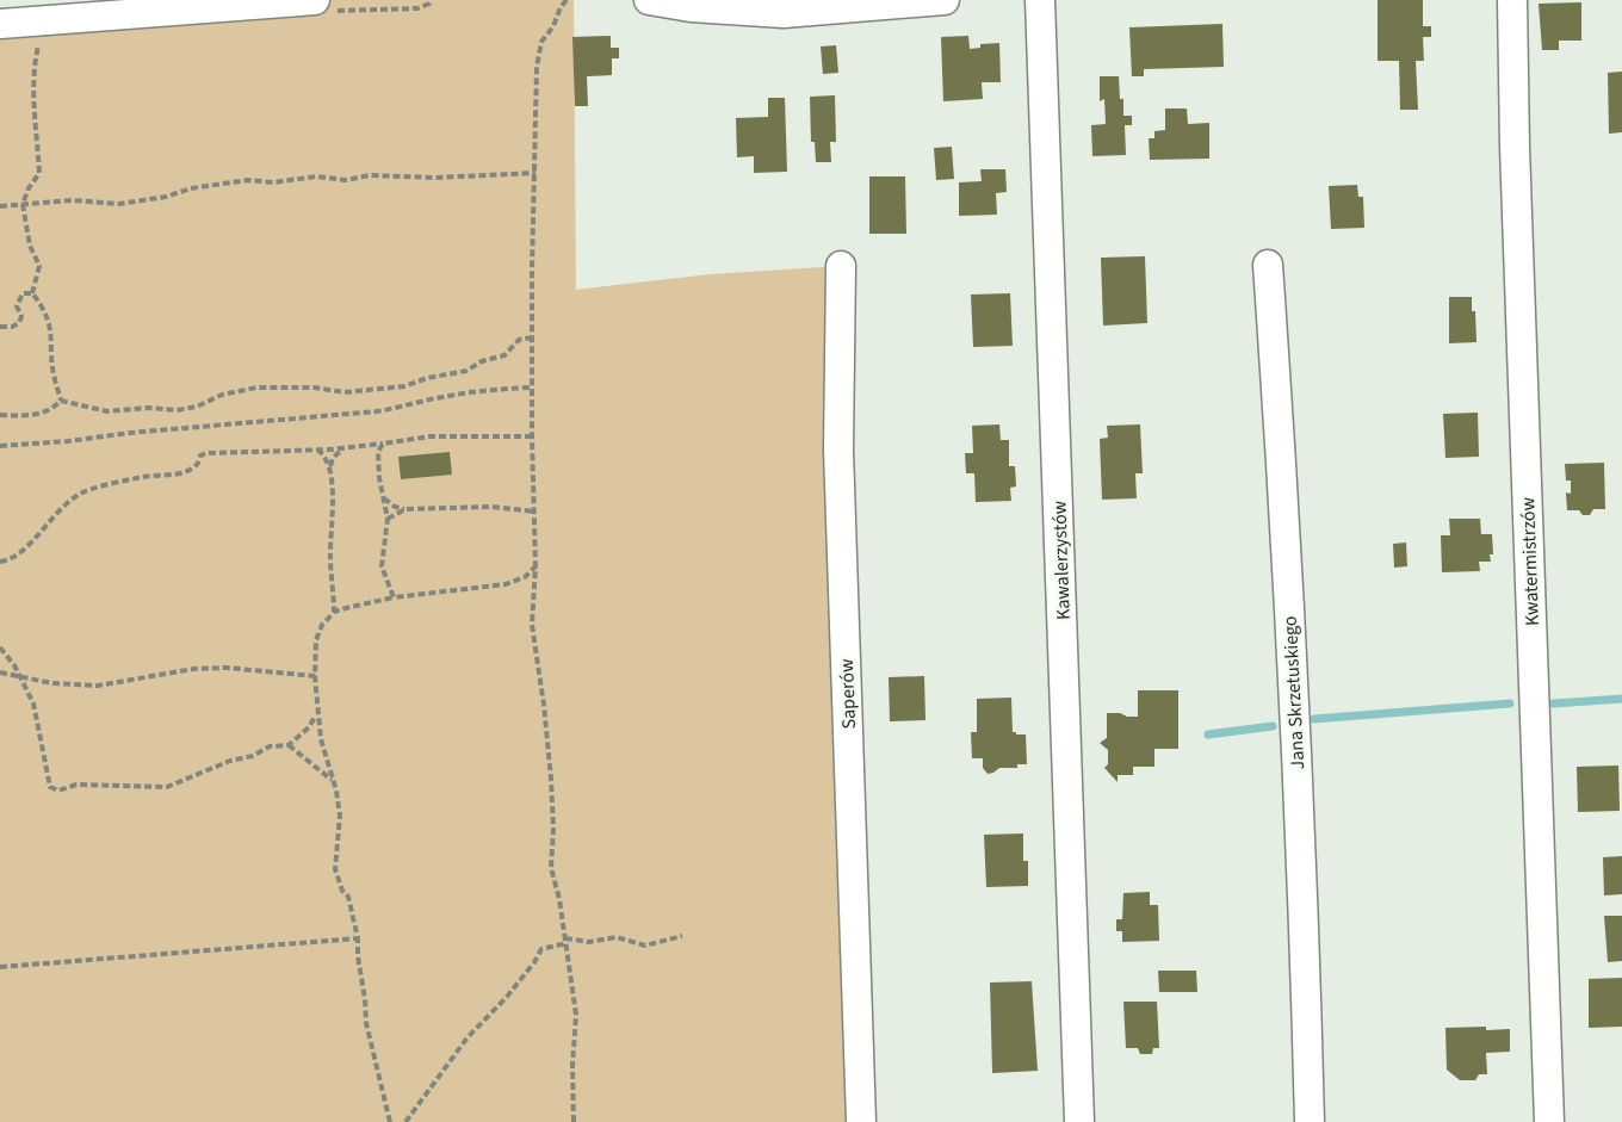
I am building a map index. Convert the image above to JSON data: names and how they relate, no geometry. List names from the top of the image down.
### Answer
{
  "streets": {
    "street": [
      "Kawalerzystów",
      "Kwatermistrzów",
      "Jana Skrzetuskiego",
      "Saperów"
    ]
  }
}
